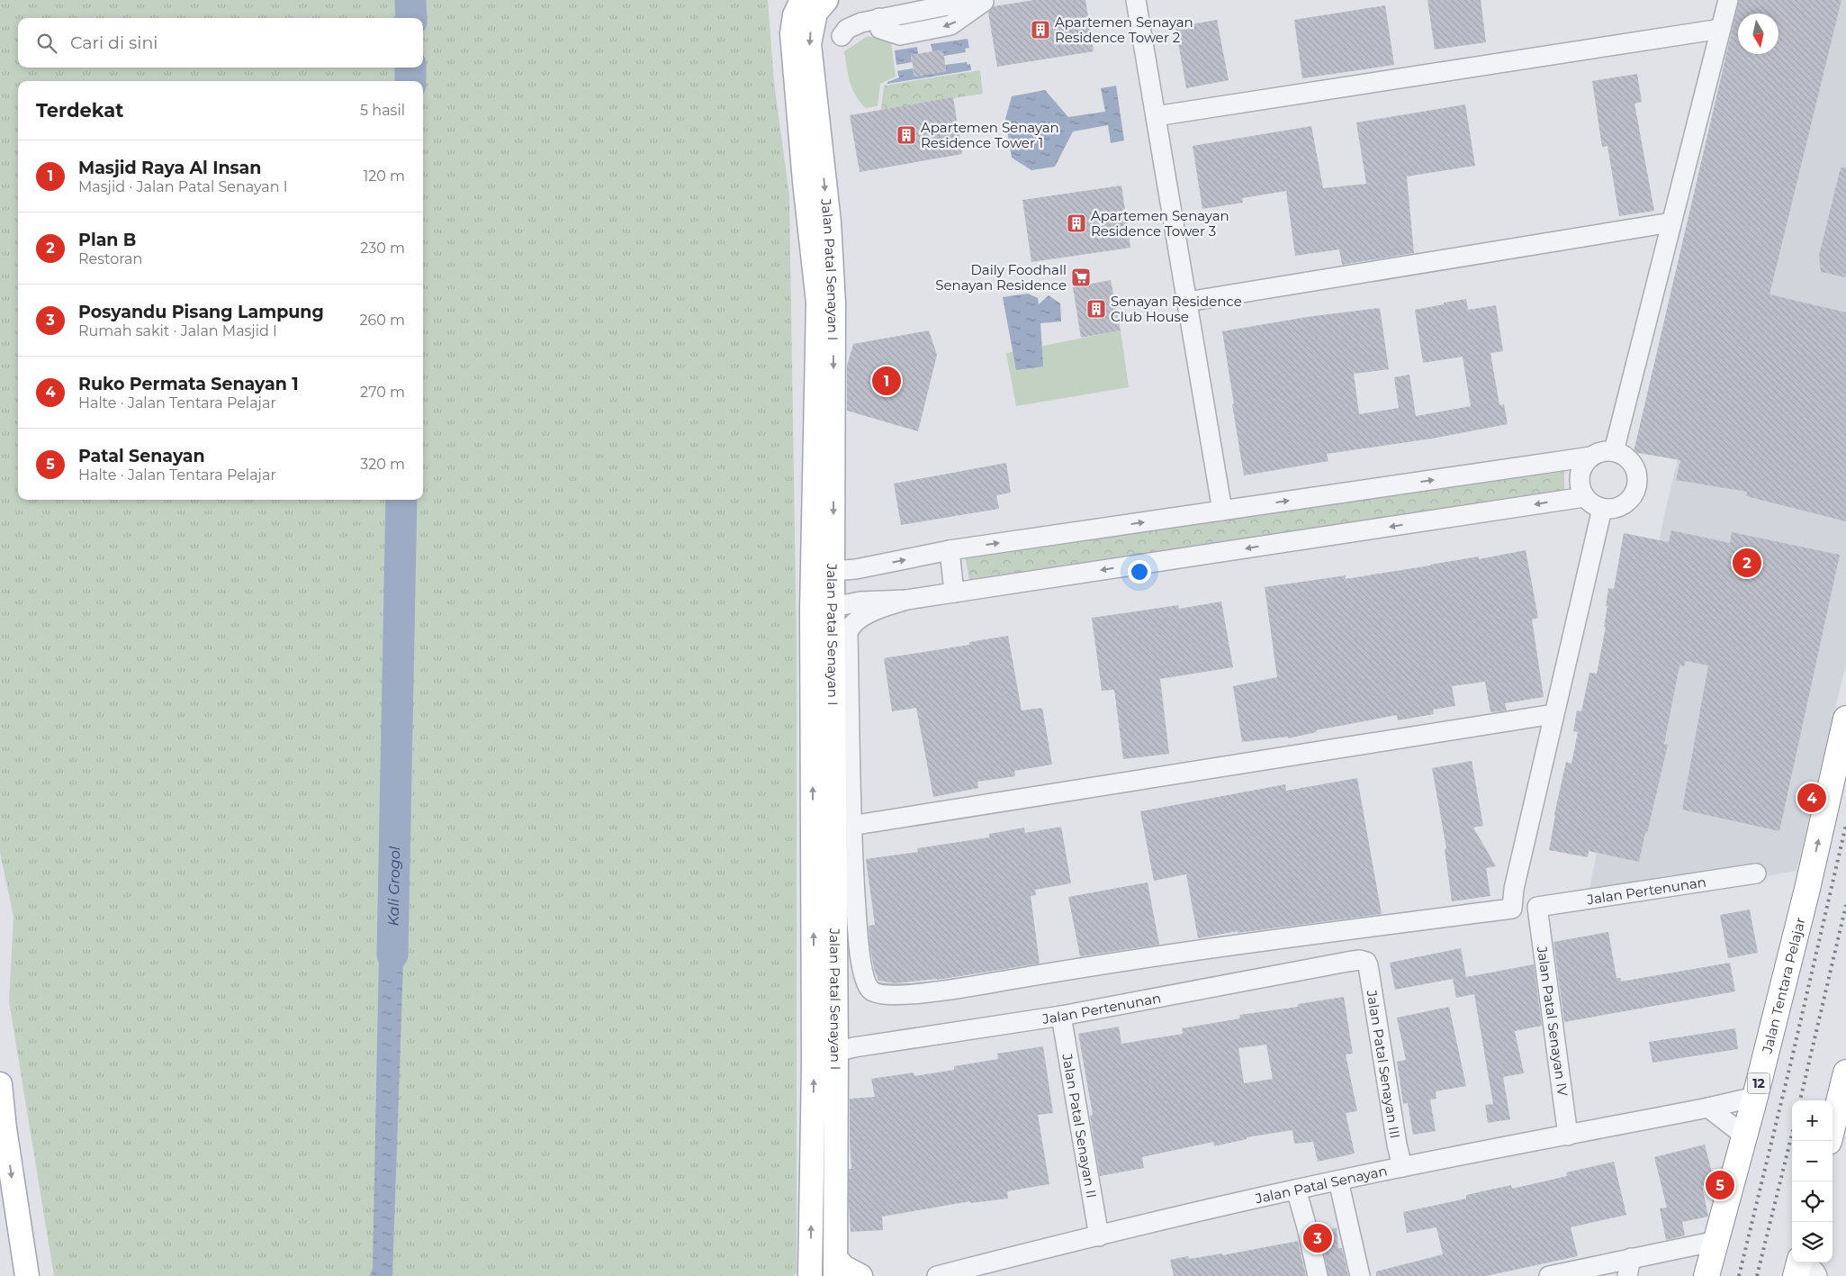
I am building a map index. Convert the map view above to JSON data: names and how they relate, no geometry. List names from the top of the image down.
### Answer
{
  "streets": {
    "highway": ["Jalan Tentara Pelajar", "12"],
    "main road": ["Jalan Patal Senayan I"],
    "street": [
      "Jalan Pertenunan",
      "Jalan Patal Senayan IV",
      "Jalan Patal Senayan III",
      "Jalan Patal Senayan II",
      "Jalan Patal Senayan"
    ]
  },
  "crossings": [
    ["Jalan Patal Senayan I", "Jalan Pertenunan"],
    ["Jalan Pertenunan", "Jalan Patal Senayan IV"],
    ["Jalan Pertenunan", "Jalan Patal Senayan III"],
    ["Jalan Pertenunan", "Jalan Patal Senayan II"],
    ["Jalan Tentara Pelajar", "Jalan Patal Senayan"],
    ["Jalan Patal Senayan IV", "Jalan Patal Senayan"],
    ["Jalan Patal Senayan III", "Jalan Patal Senayan"],
    ["Jalan Patal Senayan II", "Jalan Patal Senayan"]
  ],
  "one_way": ["Jalan Tentara Pelajar"],
  "water": ["Kali Grogol"],
  "places": {
    "building": [
      "Apartemen Senayan Residence Tower 2",
      "Apartemen Senayan Residence Tower 1",
      "Apartemen Senayan Residence Tower 3",
      "Senayan Residence Club House"
    ],
    "supermarket": ["Daily Foodhall Senayan Residence"]
  },
  "north": "bottom",
  "page": {
    "search": "Cari di sini",
    "heading": ["Terdekat", "5 hasil"],
    "list": [
      {
        "mark": "1",
        "name": "Masjid Raya Al Insan",
        "note": "Masjid · Jalan Patal Senayan I",
        "value": "120 m"
      },
      {
        "mark": "2",
        "name": "Plan B",
        "note": "Restoran",
        "value": "230 m"
      },
      {
        "mark": "3",
        "name": "Posyandu Pisang Lampung",
        "note": "Rumah sakit · Jalan Masjid I",
        "value": "260 m"
      },
      {
        "mark": "4",
        "name": "Ruko Permata Senayan 1",
        "note": "Halte · Jalan Tentara Pelajar",
        "value": "270 m"
      },
      {
        "mark": "5",
        "name": "Patal Senayan",
        "note": "Halte · Jalan Tentara Pelajar",
        "value": "320 m"
      }
    ],
    "pins": [
      "1",
      "2",
      "4",
      "5",
      "3"
    ],
    "map_buttons": ["+", "−"]
  }
}
